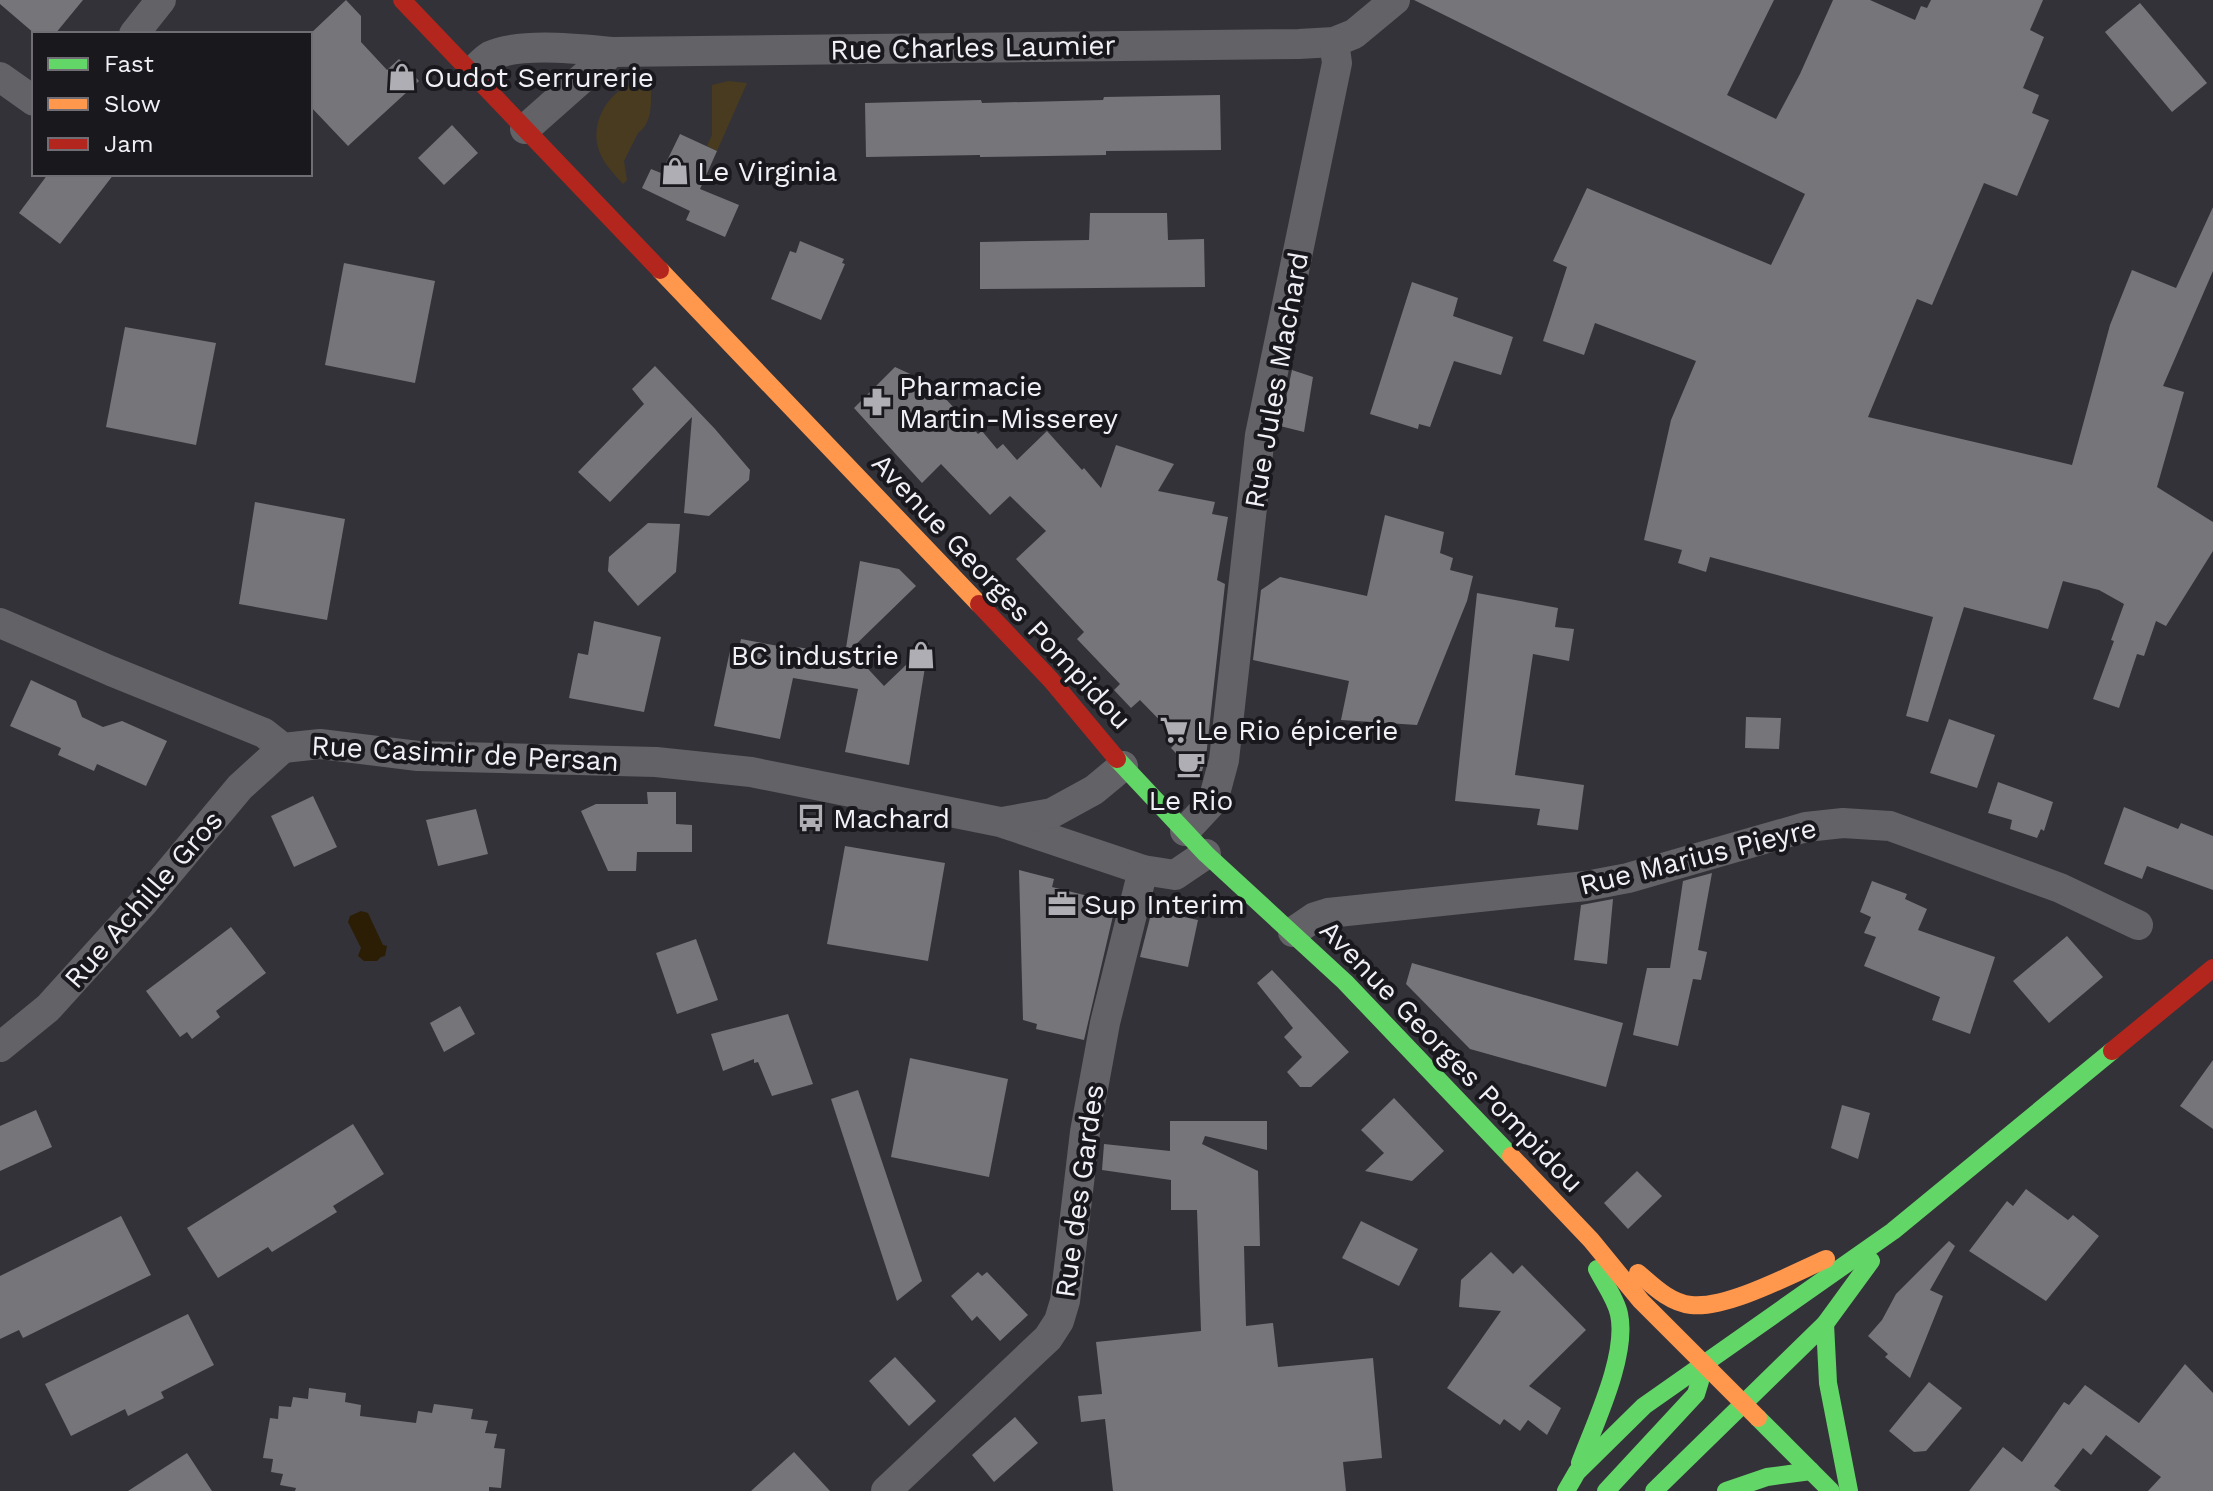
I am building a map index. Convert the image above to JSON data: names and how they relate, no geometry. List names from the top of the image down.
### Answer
{
  "streets": {
    "main road": ["Avenue Georges Pompidou"],
    "street": [
      "Rue Charles Laumier",
      "Rue Jules Machard",
      "Rue Casimir de Persan",
      "Rue Marius Pieyre",
      "Rue Achille Gros",
      "Rue des Gardes"
    ]
  },
  "crossings": [
    ["Rue Charles Laumier", "Rue Jules Machard"],
    ["Rue Charles Laumier", "Avenue Georges Pompidou"],
    ["Rue Jules Machard", "Avenue Georges Pompidou"],
    ["Avenue Georges Pompidou", "Rue Casimir de Persan"],
    ["Avenue Georges Pompidou", "Rue Marius Pieyre"],
    ["Rue Casimir de Persan", "Rue Achille Gros"],
    ["Rue Casimir de Persan", "Rue des Gardes"]
  ],
  "places": {
    "shop": ["Oudot Serrurerie", "Le Virginia", "BC industrie"],
    "pharmacy": ["Pharmacie Martin-Misserey"],
    "supermarket": ["Le Rio épicerie"],
    "cafe": ["Le Rio"],
    "bus stop": ["Machard"],
    "office": ["Sup Interim"]
  },
  "legend": ["Fast", "Slow", "Jam"]
}
